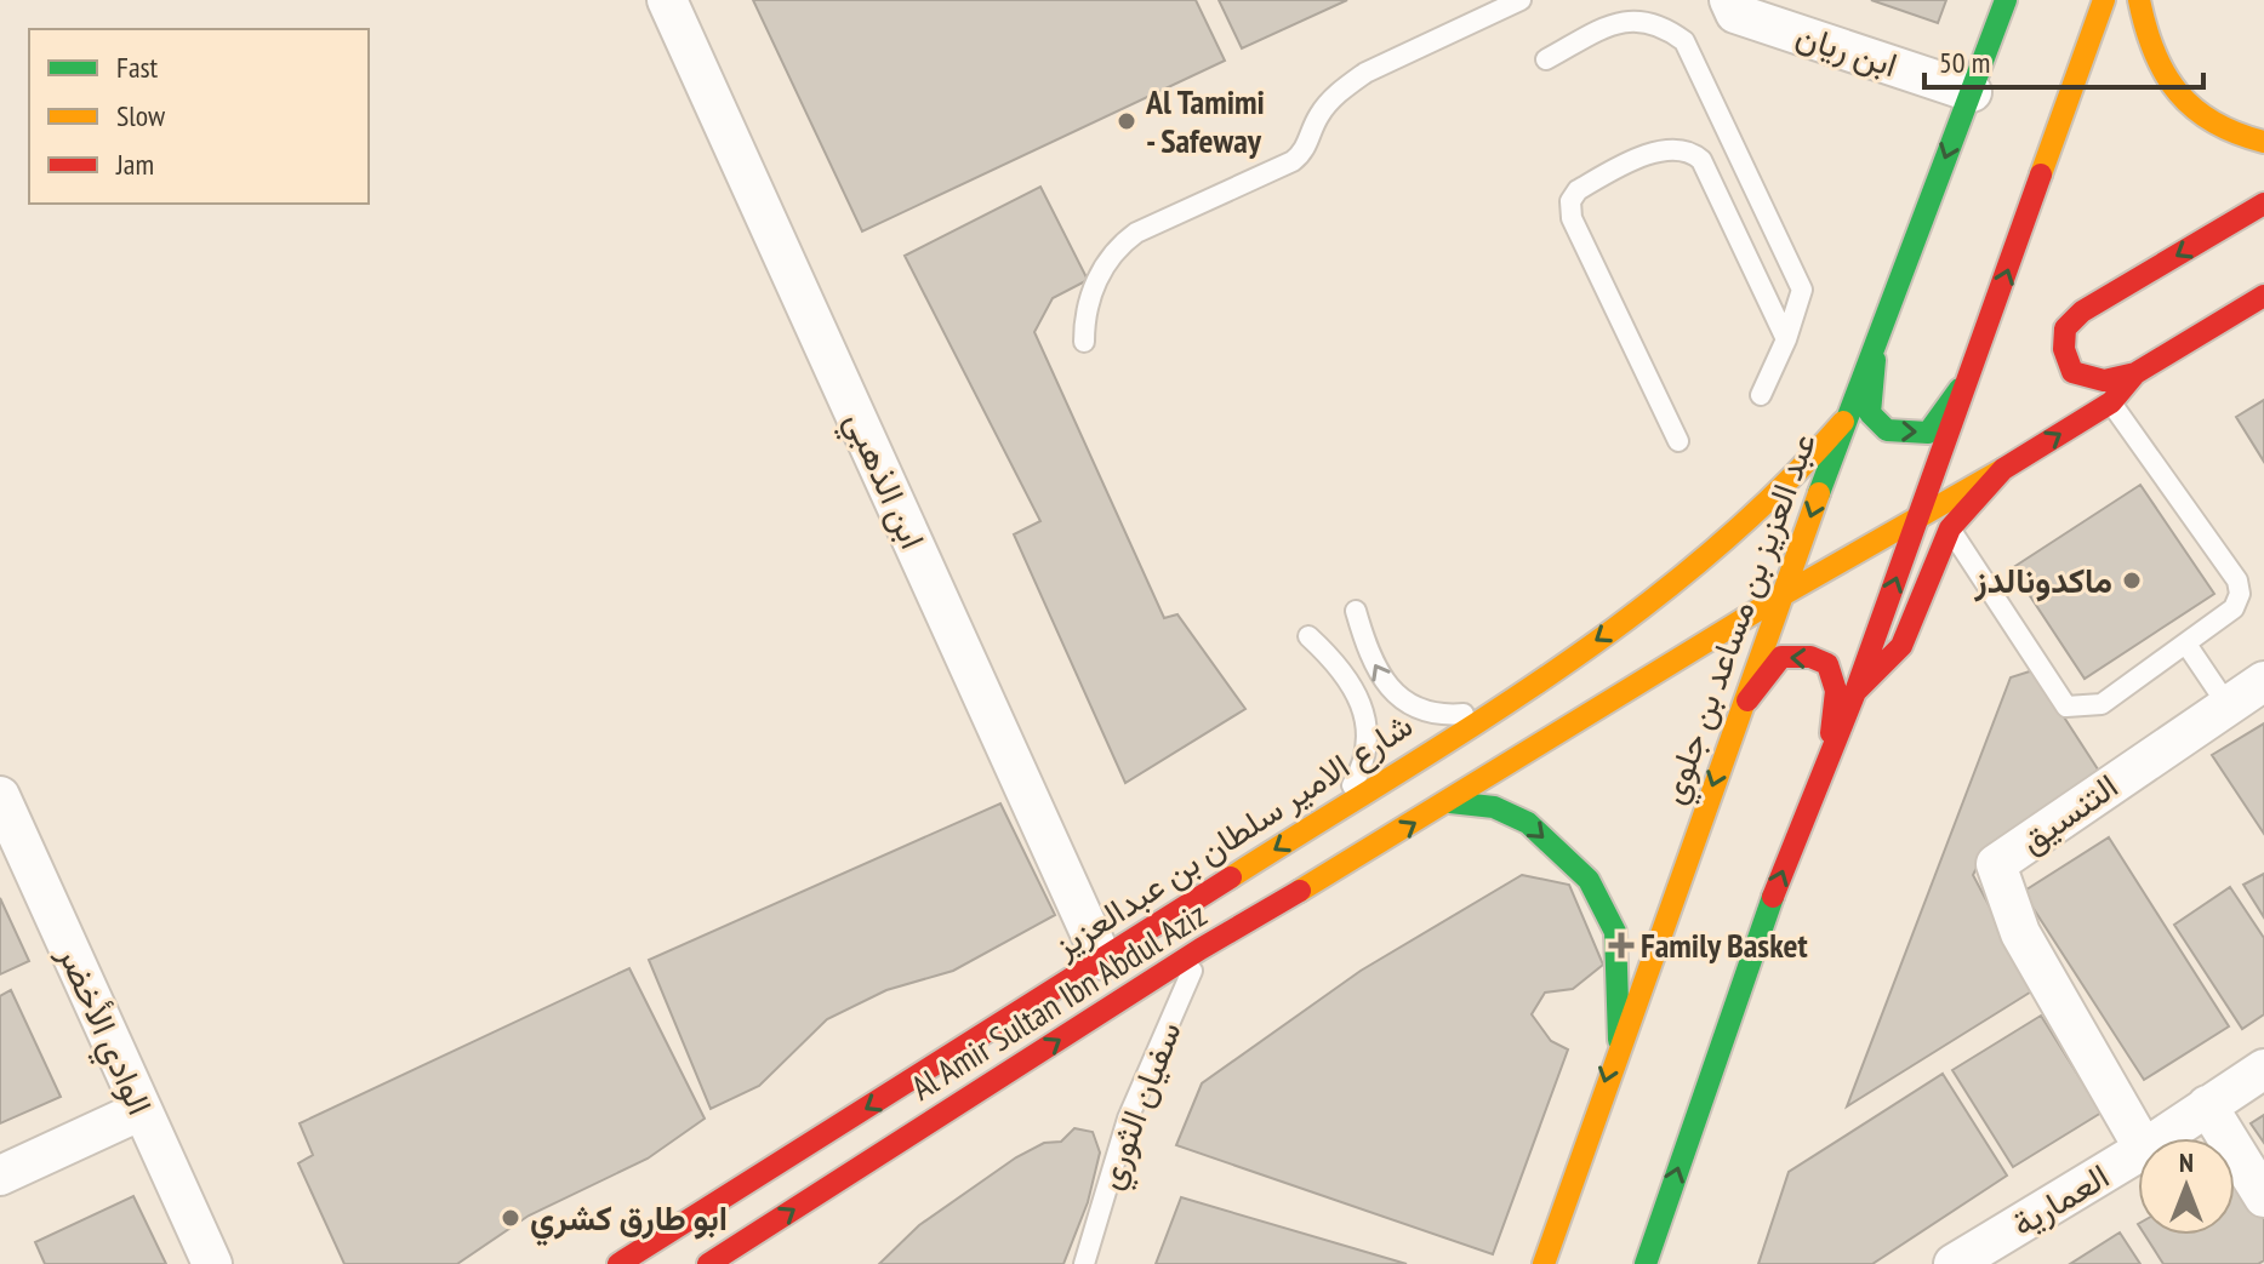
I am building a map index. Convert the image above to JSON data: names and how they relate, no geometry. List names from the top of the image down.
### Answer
{
  "streets": {
    "street": [
      "ابن ريان",
      "ابن الذهبي",
      "عبد العزيز بن مساعد بن جلوي",
      "التنسيق",
      "شارع الامير سلطان بن عبدالعزيز",
      "Al Amir Sultan Ibn Abdul Aziz",
      "الوادي الأخضر",
      "العمارية"
    ],
    "lane": ["سفيان الثوري"]
  },
  "crossings": [
    ["ابن ريان", "عبد العزيز بن مساعد بن جلوي"],
    ["ابن الذهبي", "شارع الامير سلطان بن عبدالعزيز"],
    ["عبد العزيز بن مساعد بن جلوي", "شارع الامير سلطان بن عبدالعزيز"],
    ["عبد العزيز بن مساعد بن جلوي", "Al Amir Sultan Ibn Abdul Aziz"],
    ["Al Amir Sultan Ibn Abdul Aziz", "سفيان الثوري"]
  ],
  "one_way": ["شارع الامير سلطان بن عبدالعزيز", "Al Amir Sultan Ibn Abdul Aziz"],
  "places": {
    "other": ["Al Tamimi - Safeway", "ماكدونالدز", "ابو طارق كشري"],
    "health": ["Family Basket"]
  },
  "legend": ["Fast", "Slow", "Jam"],
  "scale_bar": "50 m",
  "north": "top"
}
